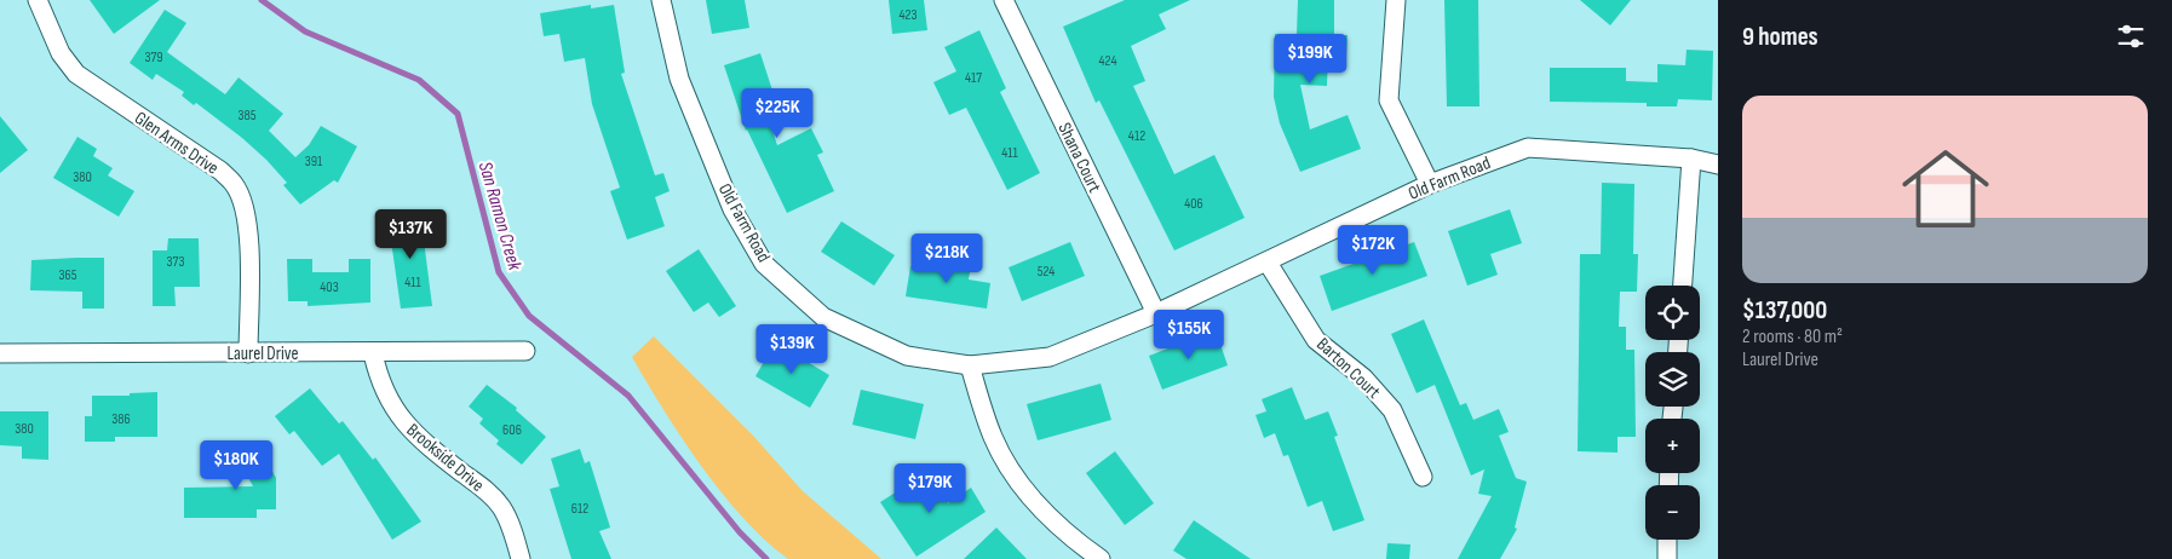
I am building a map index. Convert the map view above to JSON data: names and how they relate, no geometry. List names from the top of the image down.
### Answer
{
  "streets": {
    "street": [
      "Glen Arms Drive",
      "Shana Court",
      "Old Farm Road",
      "Laurel Drive",
      "Barton Court",
      "Brookside Drive"
    ]
  },
  "crossings": [
    ["Glen Arms Drive", "Laurel Drive"],
    ["Shana Court", "Old Farm Road"],
    ["Old Farm Road", "Barton Court"],
    ["Laurel Drive", "Brookside Drive"]
  ],
  "water": ["San Ramon Creek"],
  "house_numbers": [
    "423",
    "379",
    "424",
    "417",
    "385",
    "412",
    "411",
    "391",
    "380",
    "406",
    "373",
    "524",
    "365",
    "411",
    "403",
    "386",
    "380",
    "606",
    "612"
  ],
  "page": {
    "heading": "9 homes",
    "price": [
      "$199K",
      "$225K",
      "$137K",
      "$172K",
      "$218K",
      "$155K",
      "$139K",
      "$180K",
      "$179K"
    ],
    "list": [
      {
        "name": "$137,000",
        "note": "2 rooms · 80 m² · Laurel Drive"
      }
    ],
    "map_buttons": ["+", "−"]
  }
}
